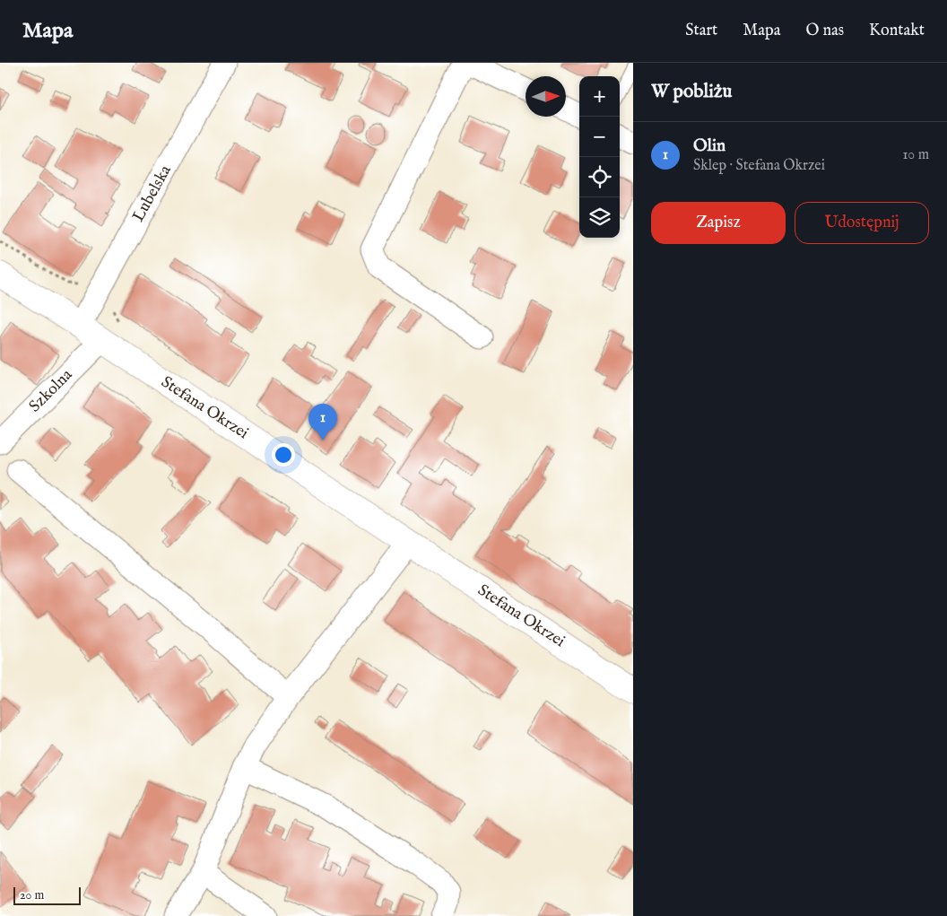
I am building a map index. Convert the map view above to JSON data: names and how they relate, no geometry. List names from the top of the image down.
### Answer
{
  "streets": {
    "street": ["Lubelska", "Szkolna", "Stefana Okrzei"]
  },
  "crossings": [
    ["Lubelska", "Stefana Okrzei"],
    ["Szkolna", "Stefana Okrzei"]
  ],
  "scale_bar": "20 m",
  "north": "right",
  "page": {
    "header": "Mapa",
    "nav": [
      "Start",
      "Mapa",
      "O nas",
      "Kontakt"
    ],
    "heading": "W pobliżu",
    "map_buttons": ["+", "−"],
    "list": [
      {
        "mark": "1",
        "name": "Olin",
        "note": "Sklep · Stefana Okrzei",
        "value": "10 m"
      }
    ],
    "buttons": ["Zapisz", "Udostępnij"],
    "pins": "1",
    "scale": "20 m"
  }
}
